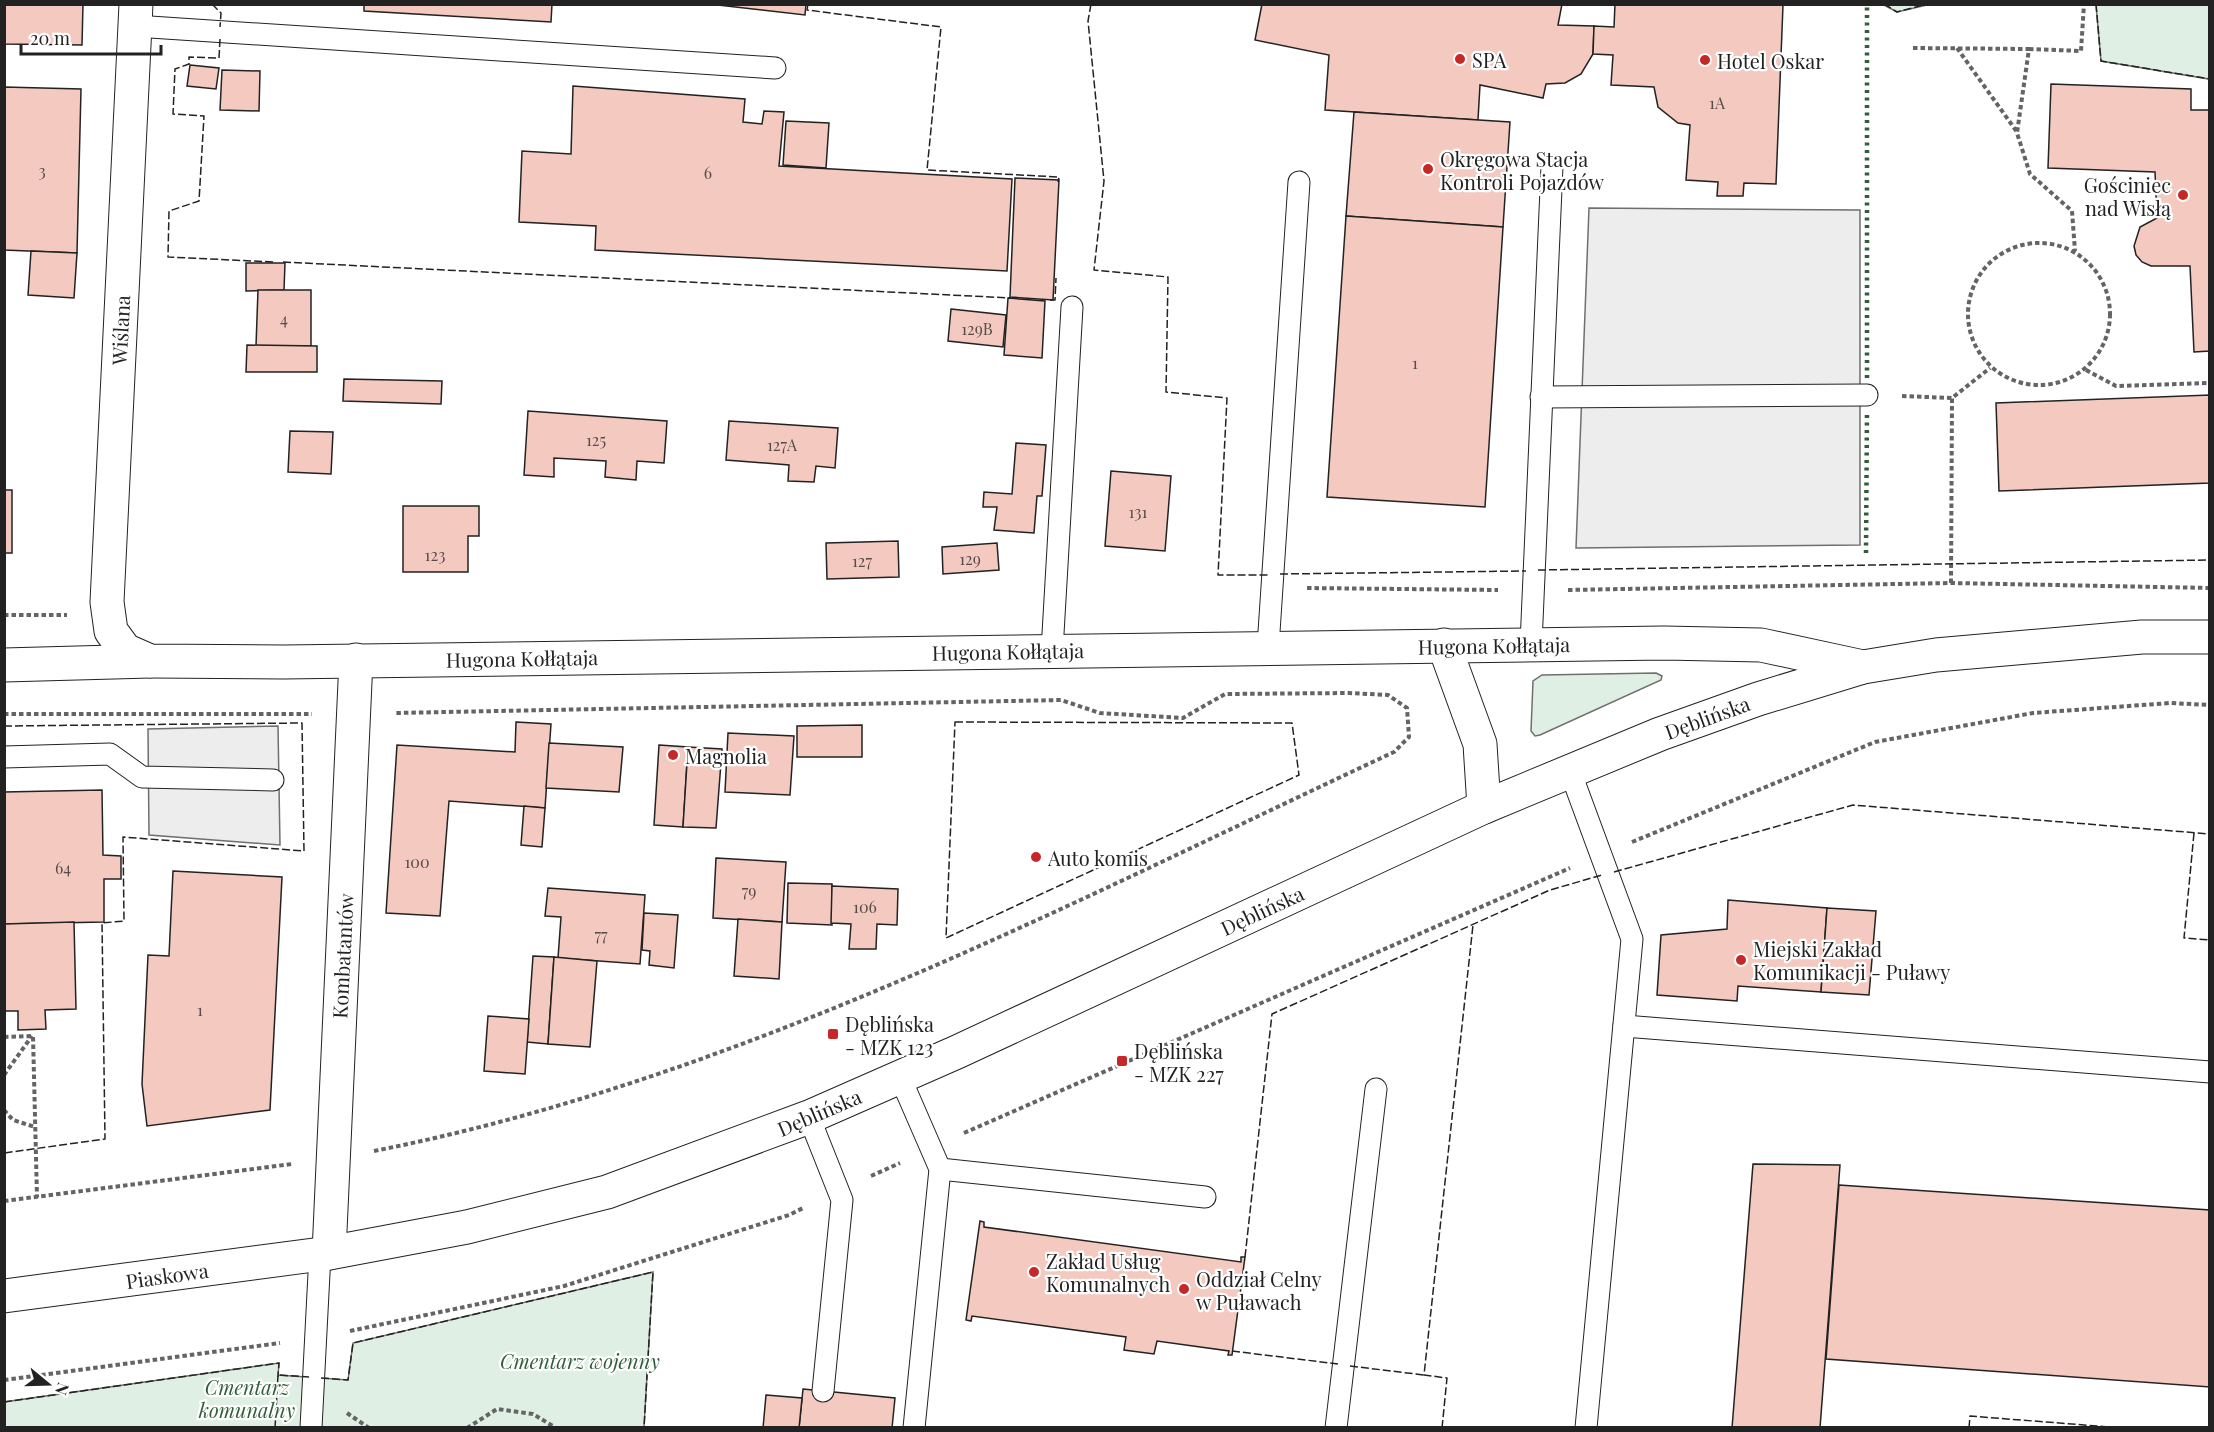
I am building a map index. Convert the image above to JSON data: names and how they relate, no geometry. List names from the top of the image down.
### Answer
{
  "streets": {
    "street": [
      "Wiślana",
      "Hugona Kołłątaja",
      "Dęblińska",
      "Kombatantów",
      "Piaskowa"
    ]
  },
  "crossings": [
    ["Wiślana", "Hugona Kołłątaja"],
    ["Hugona Kołłątaja", "Dęblińska"],
    ["Hugona Kołłątaja", "Kombatantów"],
    ["Dęblińska", "Kombatantów"],
    ["Dęblińska", "Piaskowa"],
    ["Kombatantów", "Piaskowa"]
  ],
  "parks": ["Cmentarz wojenny", "Cmentarz komunalny"],
  "places": {
    "other": [
      "SPA",
      "Hotel Oskar",
      "Okręgowa Stacja Kontroli Pojazdów",
      "Gościniec nad Wisłą",
      "Magnolia",
      "Auto komis",
      "Miejski Zakład Komunikacji - Puławy",
      "Zakład Usług Komunalnych",
      "Oddział Celny w Puławach"
    ],
    "transit": ["Dęblińska - MZK 123", "Dęblińska - MZK 227"]
  },
  "house_numbers": [
    "1A",
    "3",
    "6",
    "4",
    "129B",
    "1",
    "125",
    "127A",
    "131",
    "123",
    "129",
    "127",
    "100",
    "64",
    "79",
    "106",
    "77",
    "1"
  ],
  "scale_bar": "20 m",
  "north": "right"
}
